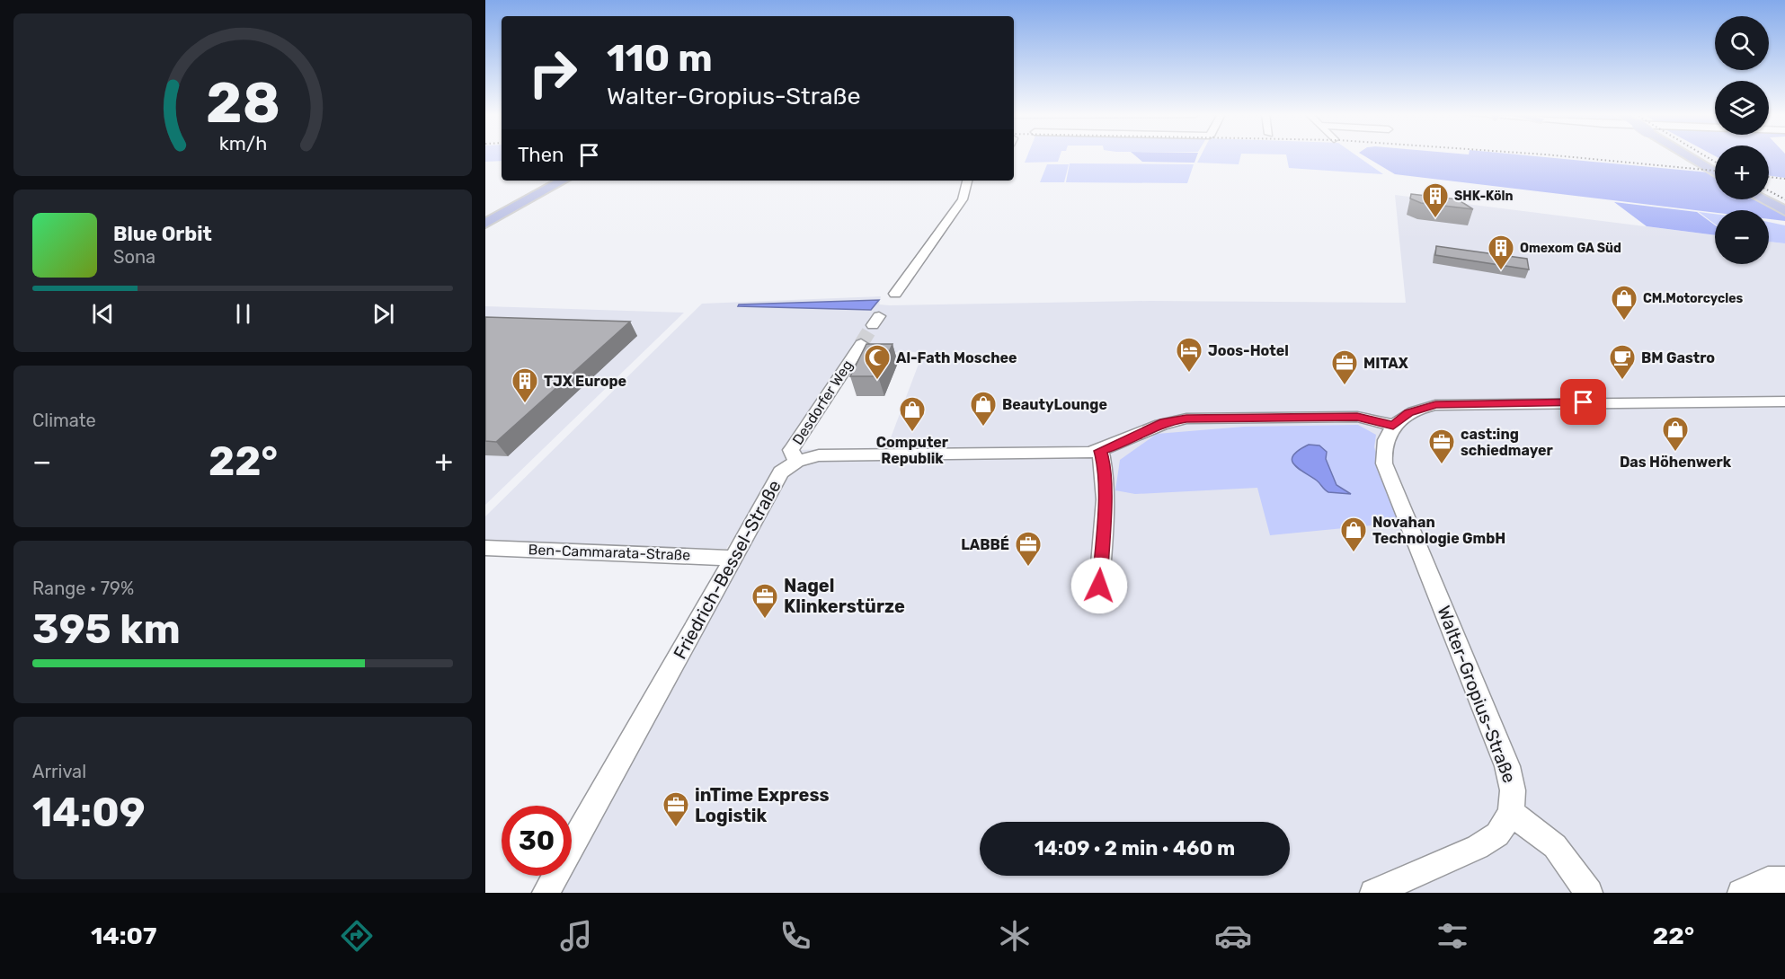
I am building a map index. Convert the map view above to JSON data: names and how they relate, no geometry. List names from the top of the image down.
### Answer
{
  "streets": {
    "street": [
      "Desdorfer Weg",
      "Ben-Cammarata-Straße",
      "Friedrich-Bessel-Straße",
      "Walter-Gropius-Straße"
    ]
  },
  "crossings": [
    ["Desdorfer Weg", "Friedrich-Bessel-Straße"],
    ["Ben-Cammarata-Straße", "Friedrich-Bessel-Straße"]
  ],
  "places": {
    "building": ["SHK-Köln", "Omexom GA Süd", "TJX Europe"],
    "shop": [
      "CM.Motorcycles",
      "BeautyLounge",
      "Computer Republik",
      "Das Höhenwerk",
      "Novahan Technologie GmbH"
    ],
    "hotel": ["Joos-Hotel"],
    "mosque": ["Al-Fath Moschee"],
    "cafe": ["BM Gastro"],
    "office": [
      "MITAX",
      "cast:ing schiedmayer",
      "LABBÉ",
      "Nagel Klinkerstürze",
      "inTime Express Logistik"
    ]
  },
  "page": {
    "map_buttons": ["+", "−"],
    "turn": ["110 m", "Walter-Gropius-Straße"],
    "then": "Then",
    "song": ["Blue Orbit", "Sona"],
    "tile": [
      "Climate",
      ["Range · 79%", "395 km"],
      ["Arrival", "14:09"]
    ],
    "heat": ["−", "22°", "+"],
    "limit": "30",
    "trip": "14:09 · 2 min · 460 m",
    "tabs": ["14:07", "22°"],
    "gauge": ["28", "km/h"]
  }
}
